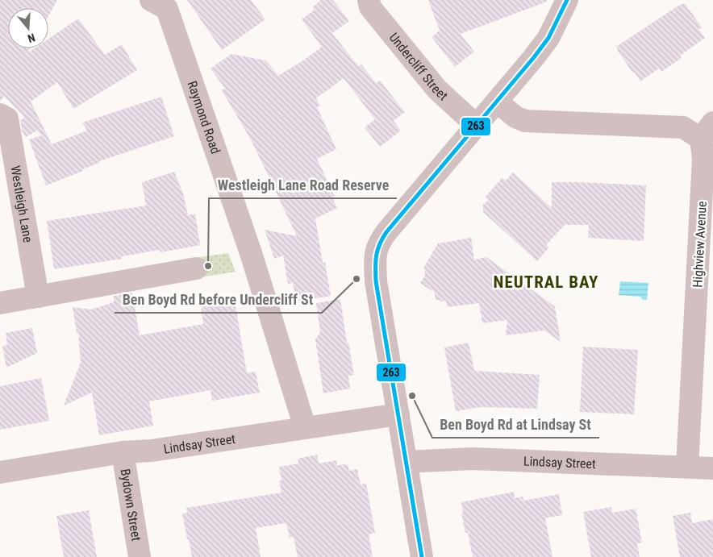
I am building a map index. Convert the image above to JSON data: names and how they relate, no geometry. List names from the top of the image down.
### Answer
{
  "streets": {
    "street": [
      "Undercliff Street",
      "Raymond Road",
      "Westleigh Lane",
      "Highview Avenue",
      "Lindsay Street",
      "Bydown Street"
    ]
  },
  "crossings": [
    ["Raymond Road", "Lindsay Street"],
    ["Highview Avenue", "Lindsay Street"],
    ["Lindsay Street", "Bydown Street"]
  ],
  "districts": ["NEUTRAL BAY"],
  "places": ["Westleigh Lane Road Reserve", "Ben Boyd Rd before Undercliff St", "Ben Boyd Rd at Lindsay St"],
  "lines": ["transit line 263"],
  "north": "bottom"
}
